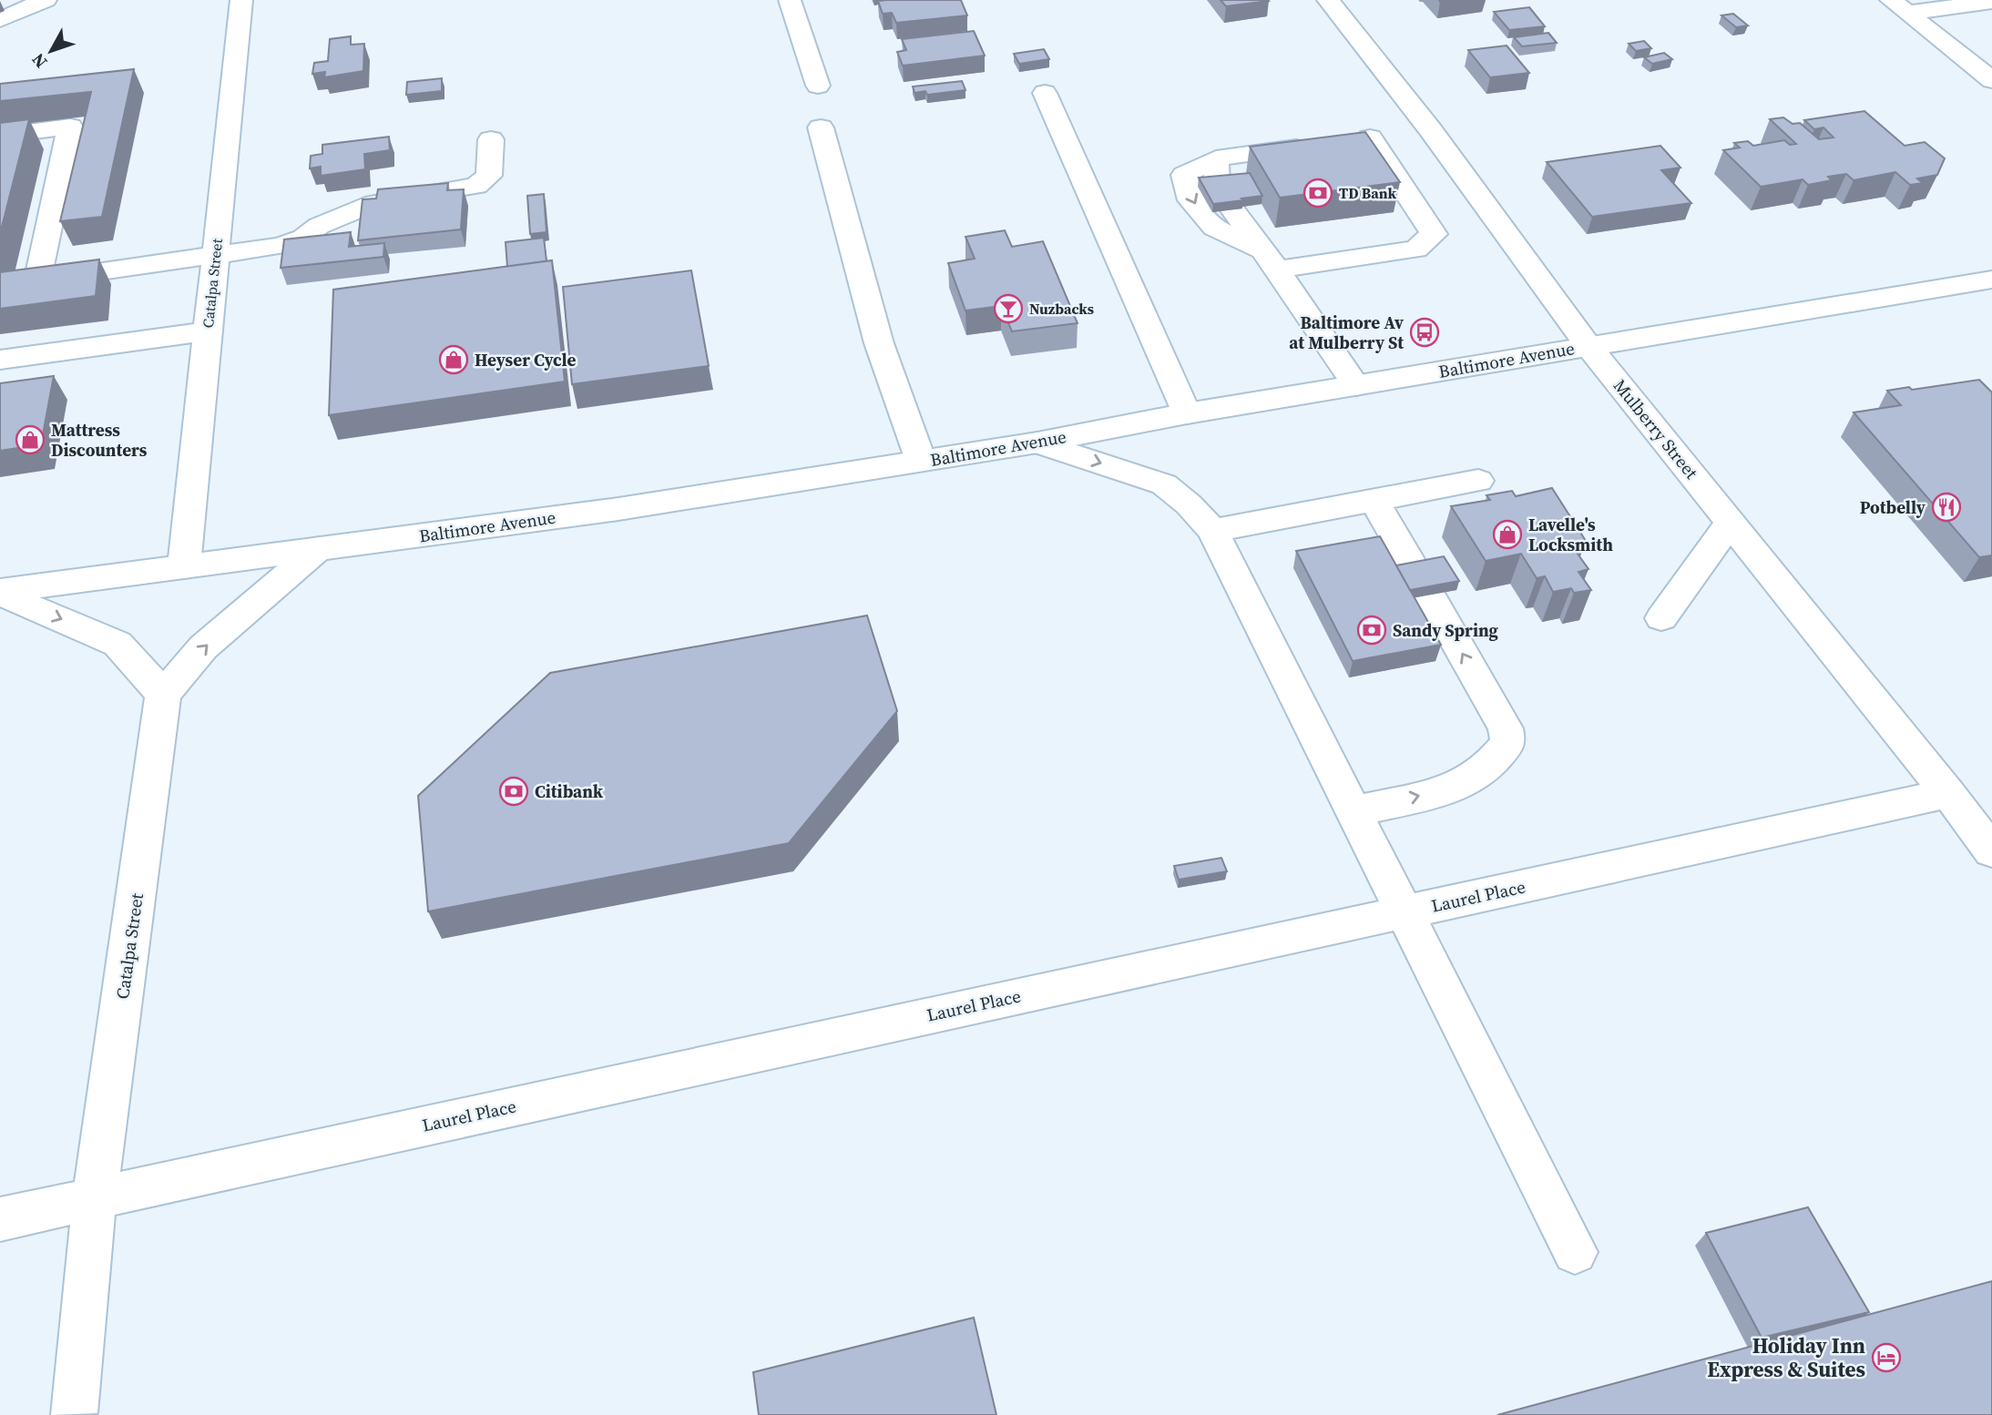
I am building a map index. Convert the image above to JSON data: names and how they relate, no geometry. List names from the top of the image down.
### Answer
{
  "streets": {
    "street": [
      "Catalpa Street",
      "Baltimore Avenue",
      "Mulberry Street",
      "Laurel Place"
    ]
  },
  "crossings": [
    ["Catalpa Street", "Baltimore Avenue"],
    ["Catalpa Street", "Laurel Place"],
    ["Baltimore Avenue", "Mulberry Street"],
    ["Mulberry Street", "Laurel Place"]
  ],
  "places": {
    "bank": ["TD Bank", "Sandy Spring", "Citibank"],
    "bar": ["Nuzbacks"],
    "bus stop": ["Baltimore Av at Mulberry St"],
    "shop": ["Heyser Cycle", "Mattress Discounters", "Lavelle's Locksmith"],
    "restaurant": ["Potbelly"],
    "hotel": ["Holiday Inn Express & Suites"]
  },
  "north": "bottom left"
}
